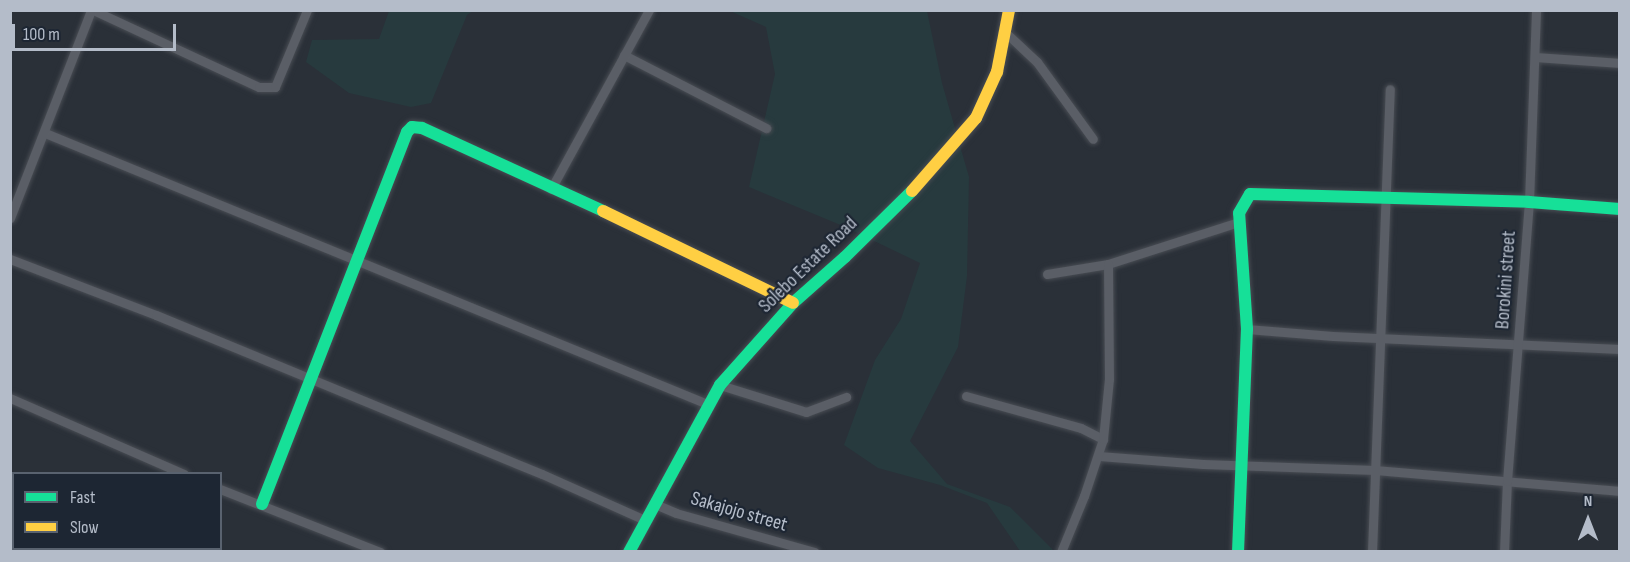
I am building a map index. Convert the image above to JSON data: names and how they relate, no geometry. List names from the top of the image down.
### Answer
{
  "streets": {
    "street": ["Solebo Estate Road", "Borokini street", "Sakajojo street"]
  },
  "crossings": [
    ["Solebo Estate Road", "Sakajojo street"]
  ],
  "legend": ["Fast", "Slow"],
  "scale_bar": "100 m",
  "north": "top"
}
